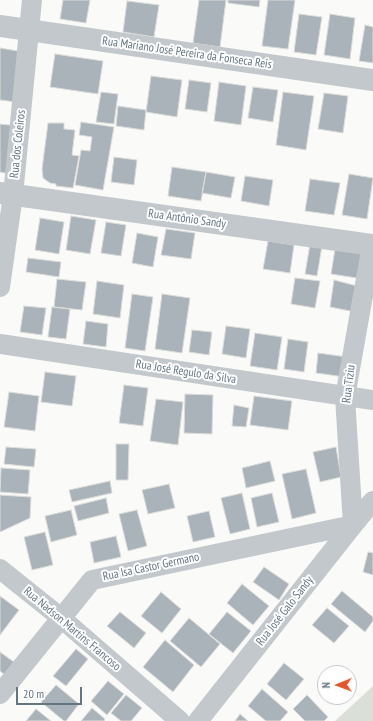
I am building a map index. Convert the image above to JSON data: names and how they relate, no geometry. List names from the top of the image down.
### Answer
{
  "streets": {
    "street": [
      "Rua Mariano José Pereira da Fonseca Reis",
      "Rua dos Coleiros",
      "Rua Antônio Sandy",
      "Rua José Regulo da Silva",
      "Rua Tiziu",
      "Rua Isa Castor Germano",
      "Rua José Galo Sandy",
      "Rua Nadson Martins Francoso"
    ]
  },
  "crossings": [
    ["Rua Mariano José Pereira da Fonseca Reis", "Rua dos Coleiros"],
    ["Rua dos Coleiros", "Rua Antônio Sandy"],
    ["Rua Antônio Sandy", "Rua Tiziu"],
    ["Rua José Regulo da Silva", "Rua Tiziu"],
    ["Rua Tiziu", "Rua Isa Castor Germano"],
    ["Rua Tiziu", "Rua José Galo Sandy"],
    ["Rua Isa Castor Germano", "Rua José Galo Sandy"],
    ["Rua Isa Castor Germano", "Rua Nadson Martins Francoso"]
  ],
  "scale_bar": "20 m",
  "north": "left"
}
